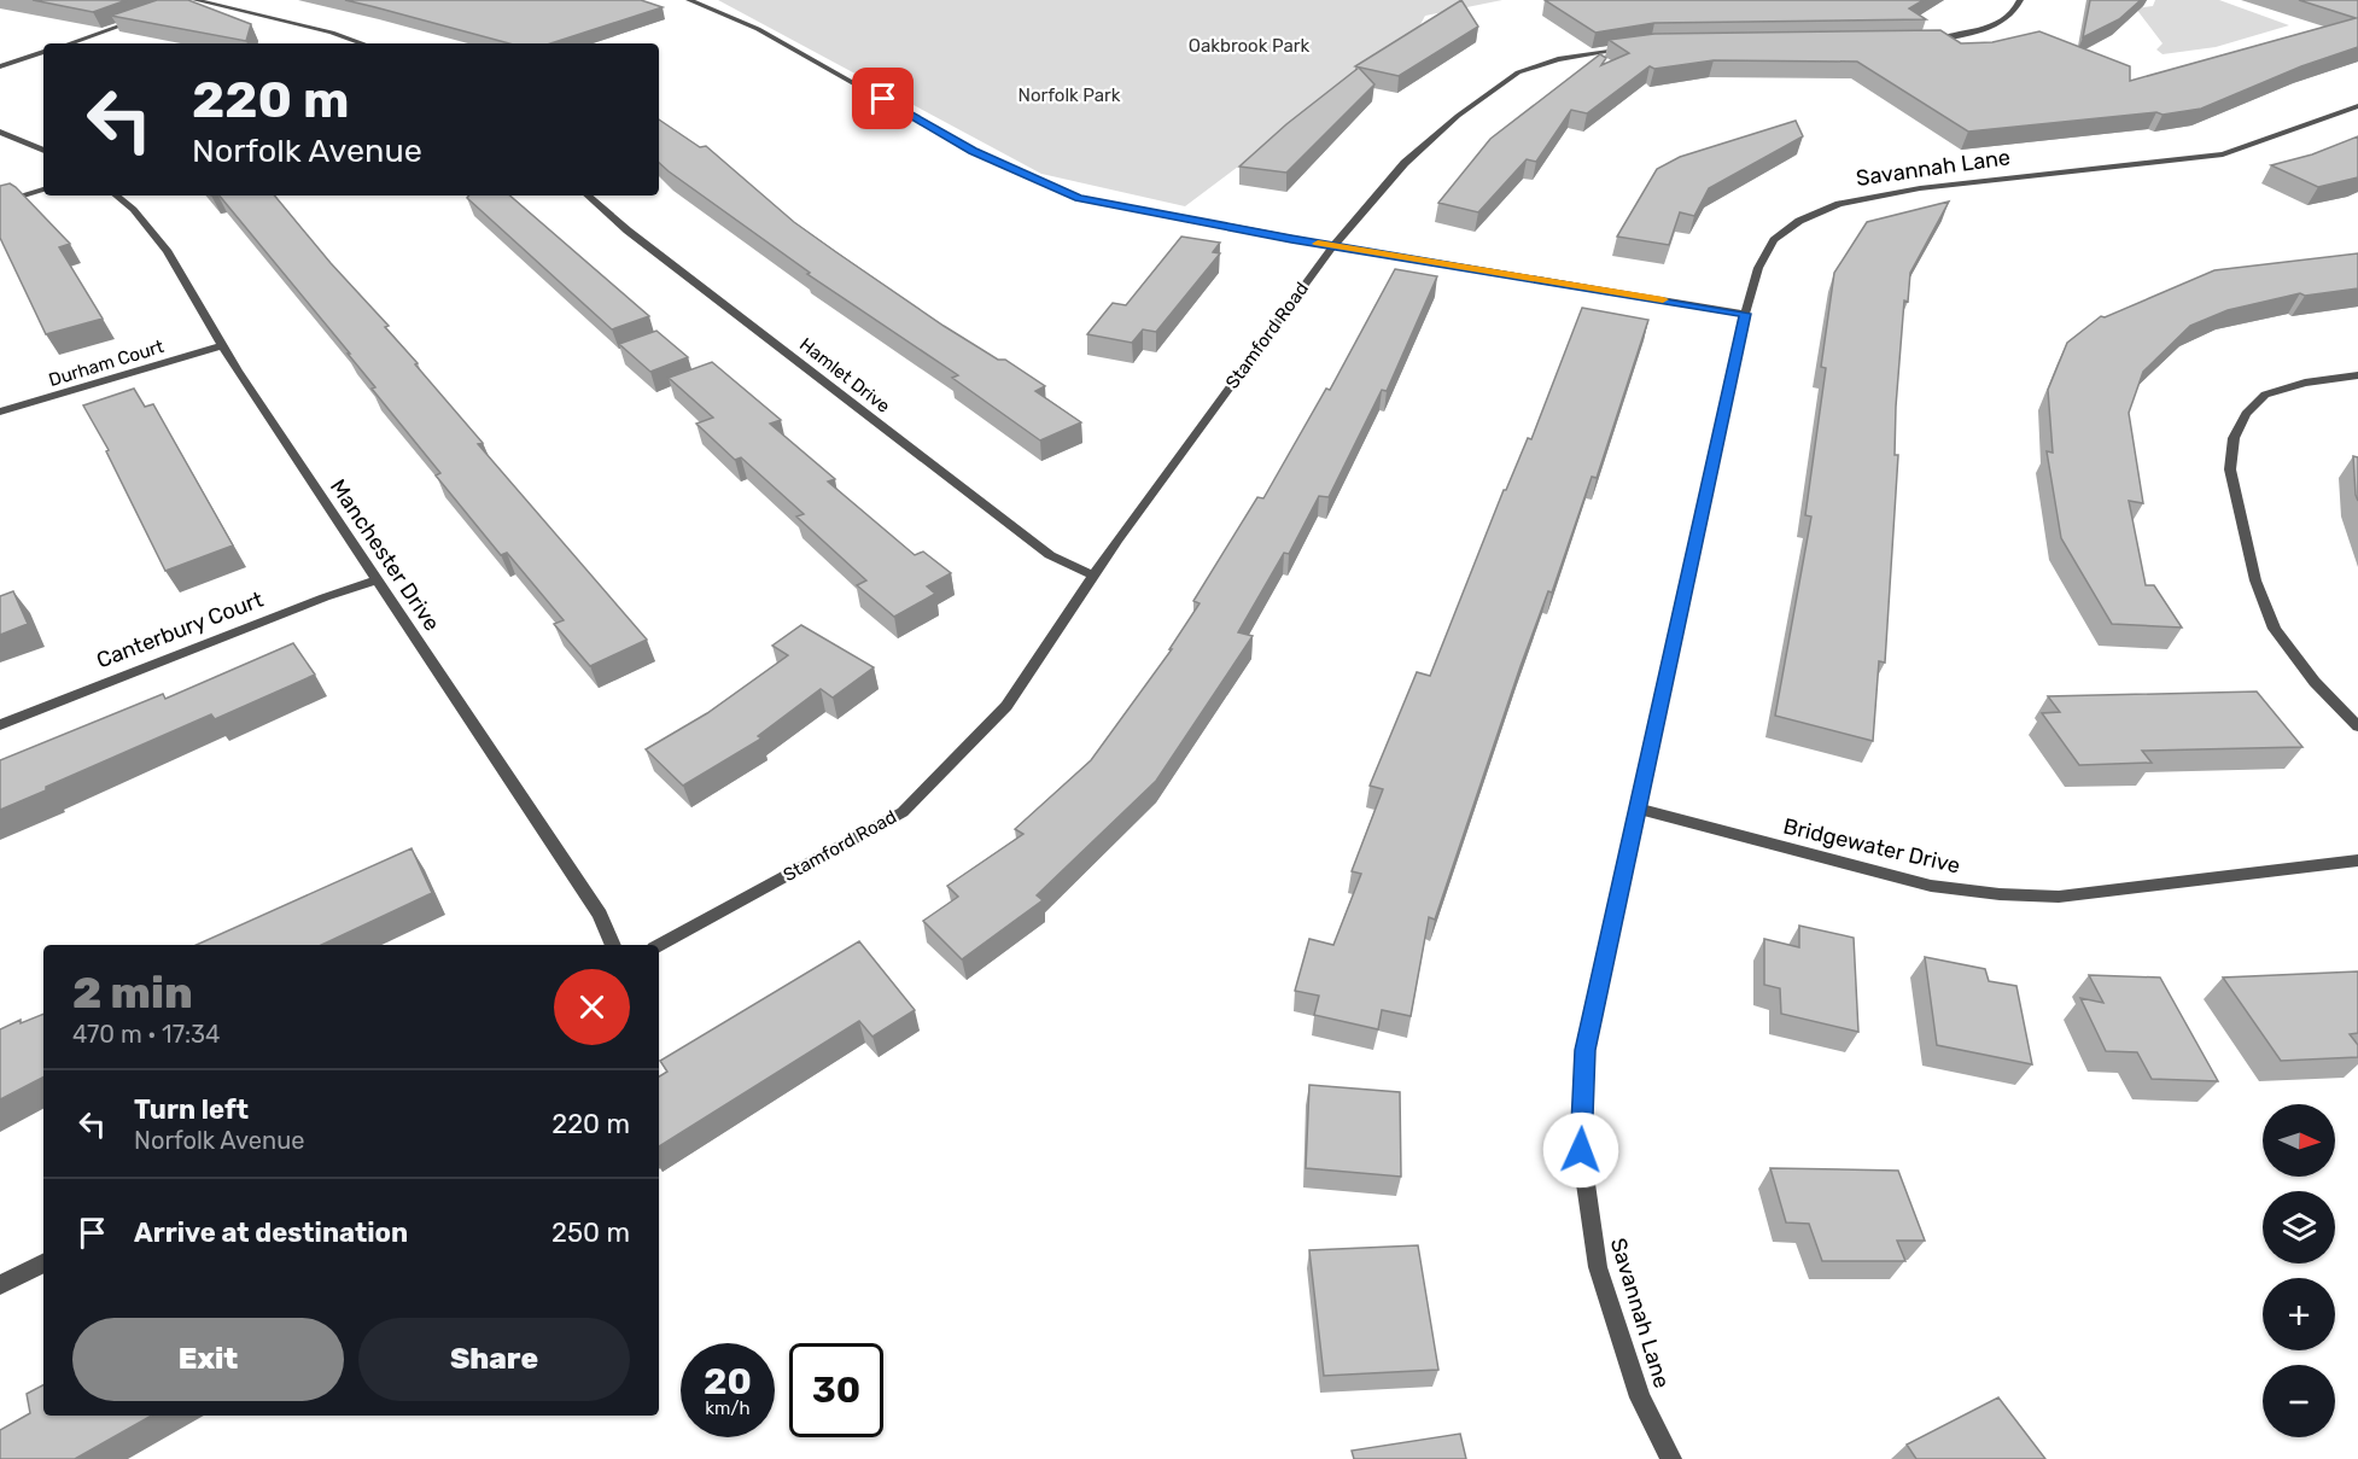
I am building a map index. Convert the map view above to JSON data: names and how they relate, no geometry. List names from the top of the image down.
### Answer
{
  "streets": {
    "street": [
      "Savannah Lane",
      "Stamford Road",
      "Durham Court",
      "Hamlet Drive",
      "Manchester Drive",
      "Canterbury Court",
      "Bridgewater Drive"
    ]
  },
  "crossings": [
    ["Savannah Lane", "Bridgewater Drive"],
    ["Stamford Road", "Hamlet Drive"],
    ["Durham Court", "Manchester Drive"],
    ["Manchester Drive", "Canterbury Court"]
  ],
  "parks": ["Oakbrook Park", "Norfolk Park"],
  "north": "right",
  "page": {
    "turn": ["220 m", "Norfolk Avenue"],
    "heading": ["2 min", "470 m · 17:34"],
    "list": [
      {
        "name": "Turn left",
        "note": "Norfolk Avenue",
        "value": "220 m"
      },
      {
        "name": "Arrive at destination",
        "value": "250 m"
      }
    ],
    "map_buttons": ["+", "−"],
    "buttons": ["Exit", "Share"],
    "speed": "20 km/h",
    "limit": "30"
  }
}
